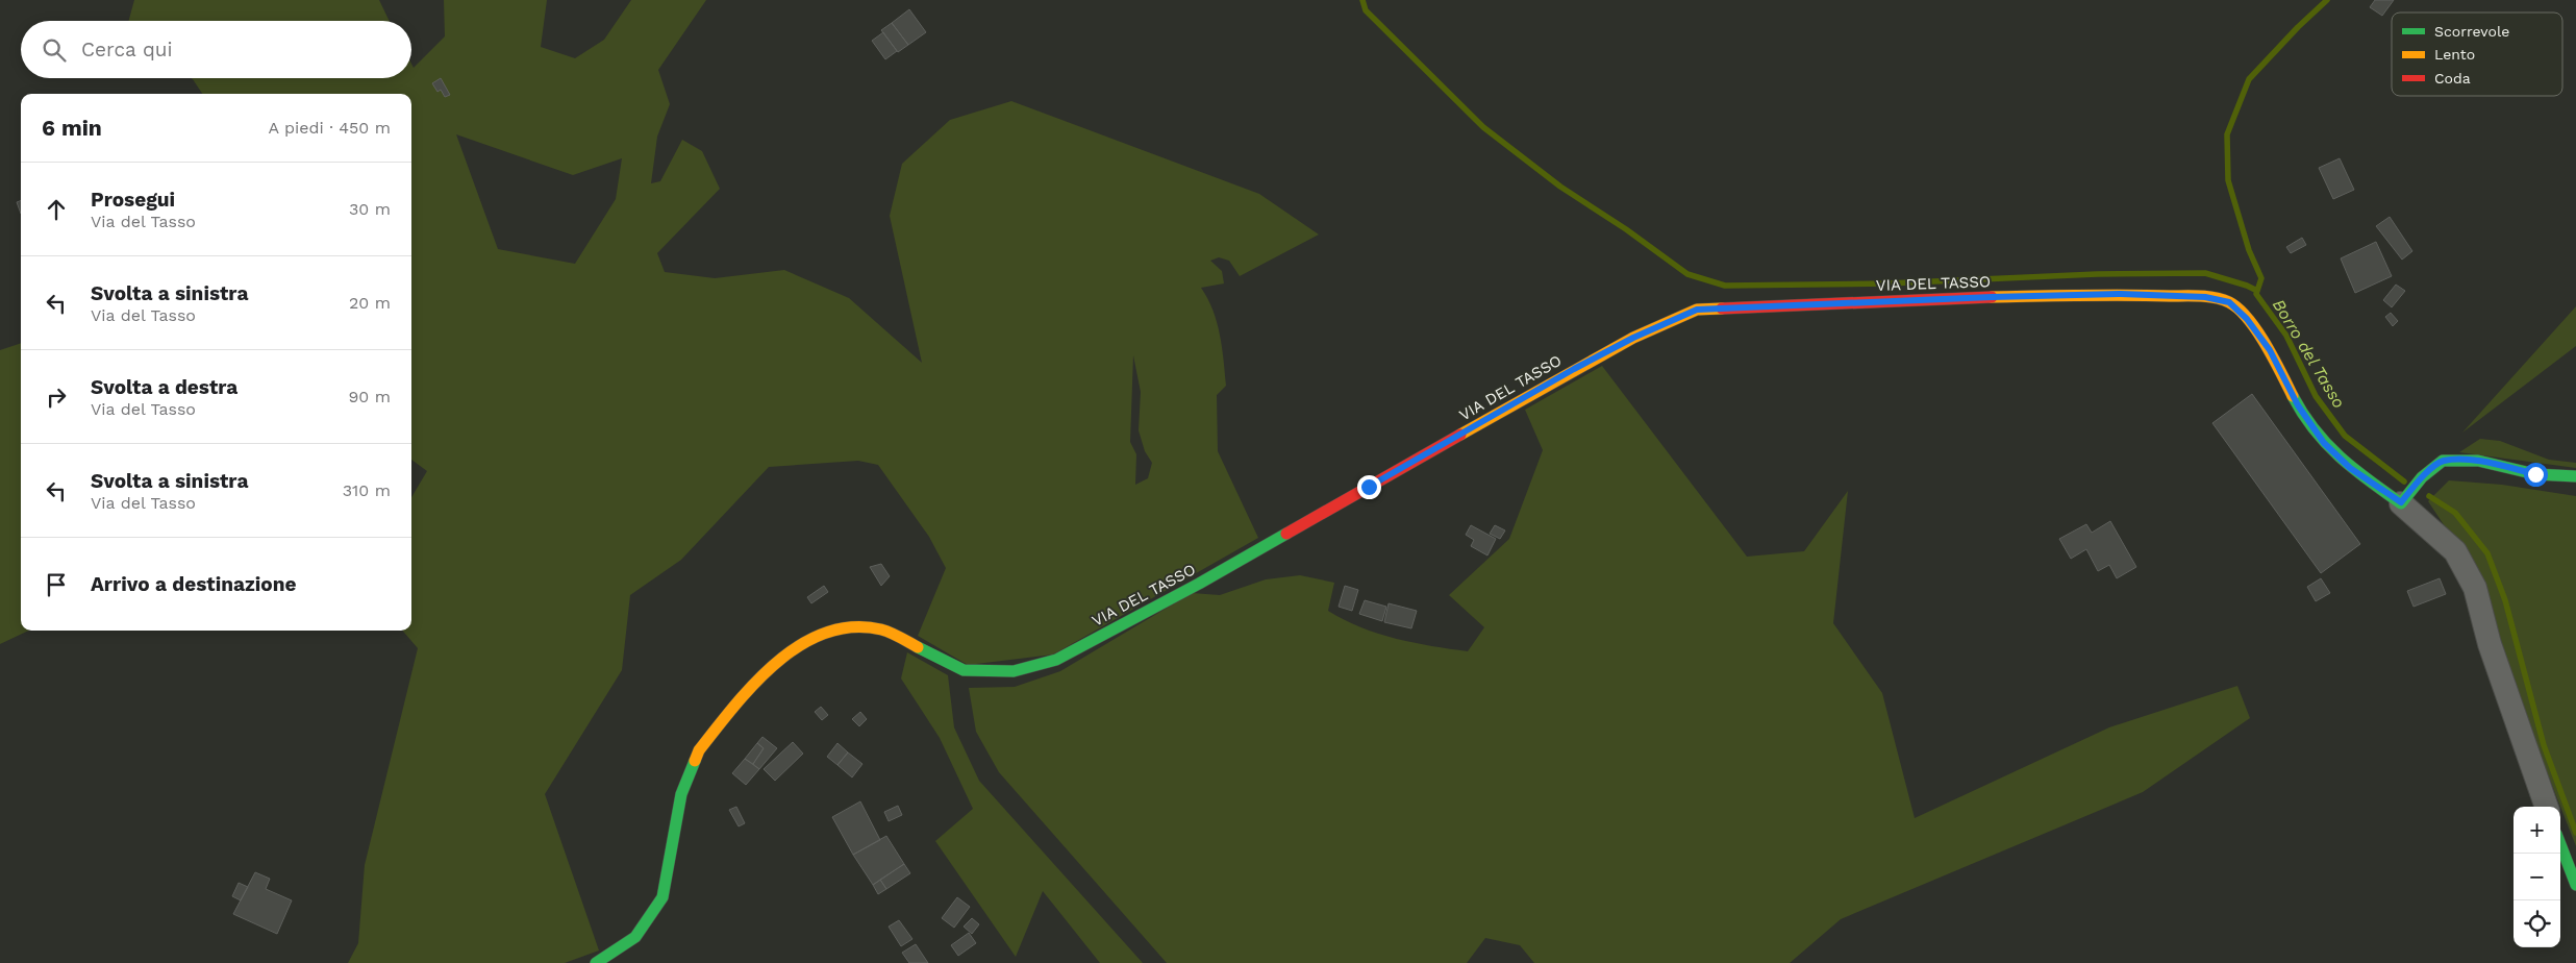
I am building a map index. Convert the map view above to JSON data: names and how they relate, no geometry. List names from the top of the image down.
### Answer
{
  "streets": {
    "street": ["VIA DEL TASSO"]
  },
  "water": ["Borro del Tasso"],
  "legend": ["Scorrevole", "Lento", "Coda"],
  "page": {
    "search": "Cerca qui",
    "heading": ["6 min", "A piedi · 450 m"],
    "list": [
      ["Prosegui", "Via del Tasso", "30 m"],
      ["Svolta a sinistra", "Via del Tasso", "20 m"],
      ["Svolta a destra", "Via del Tasso", "90 m"],
      ["Svolta a sinistra", "Via del Tasso", "310 m"],
      "Arrivo a destinazione"
    ],
    "map_buttons": ["+", "−"]
  }
}
